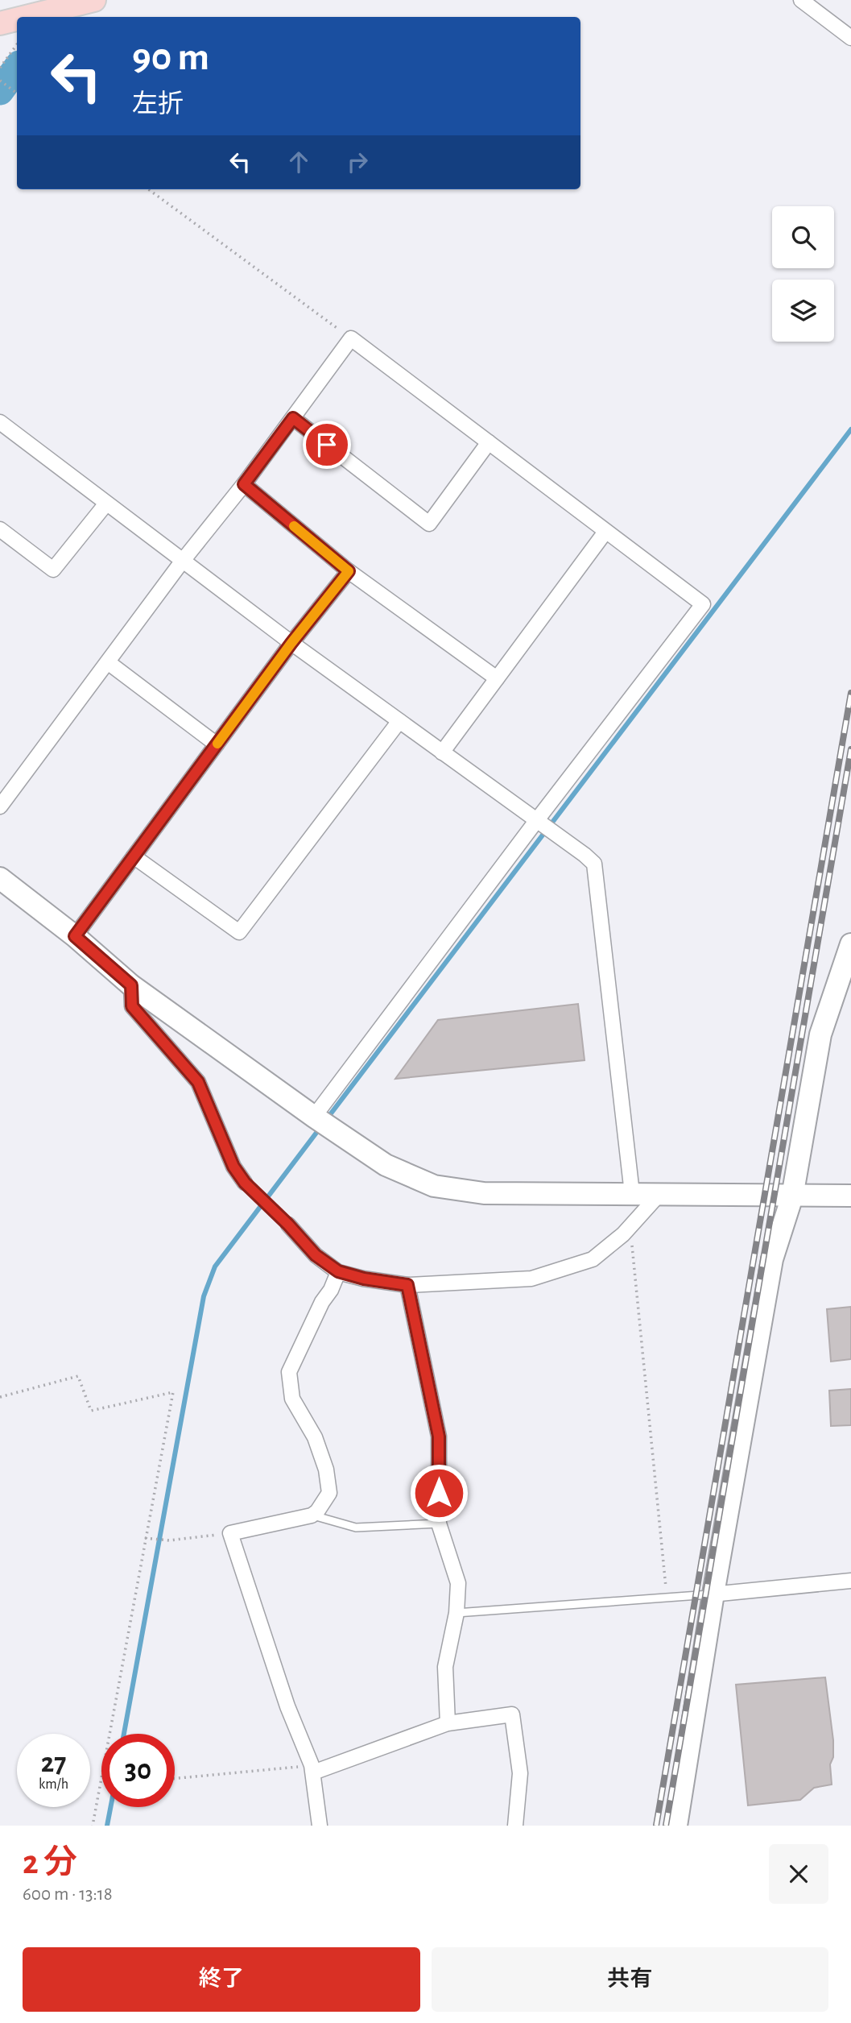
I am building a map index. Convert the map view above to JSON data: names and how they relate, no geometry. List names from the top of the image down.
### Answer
{
  "page": {
    "turn": ["90 m", "左折"],
    "speed": "27 km/h",
    "limit": "30",
    "heading": ["2 分", "600 m · 13:18"],
    "buttons": ["終了", "共有"]
  }
}
